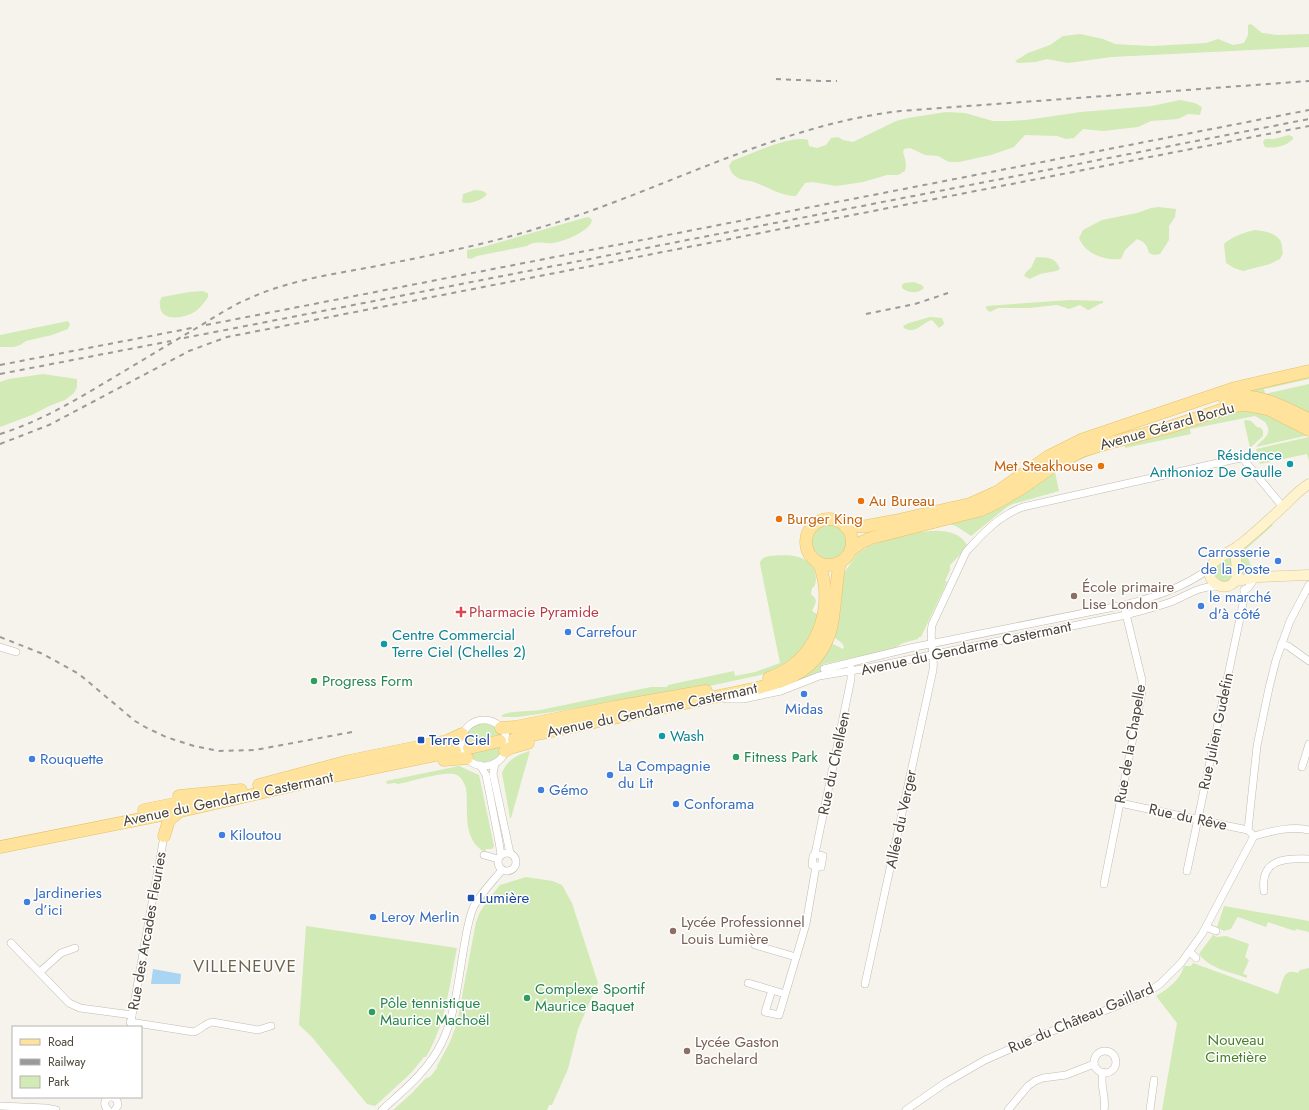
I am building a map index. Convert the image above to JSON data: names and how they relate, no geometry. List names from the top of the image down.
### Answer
{
  "streets": {
    "main road": ["Avenue Gérard Bordu", "Avenue du Gendarme Castermant"],
    "street": [
      "Rue Julien Gudefin",
      "Rue de la Chapelle",
      "Rue du Chelléen",
      "Rue du Rêve",
      "Allée du Verger",
      "Rue des Arcades Fleuries",
      "Rue du Château Gaillard"
    ]
  },
  "crossings": [
    ["Avenue Gérard Bordu", "Avenue du Gendarme Castermant"],
    ["Avenue du Gendarme Castermant", "Rue de la Chapelle"],
    ["Avenue du Gendarme Castermant", "Rue du Chelléen"],
    ["Avenue du Gendarme Castermant", "Allée du Verger"],
    ["Rue Julien Gudefin", "Rue du Rêve"],
    ["Rue de la Chapelle", "Rue du Rêve"],
    ["Rue du Rêve", "Rue du Château Gaillard"]
  ],
  "districts": ["VILLENEUVE"],
  "parks": ["Nouveau Cimetière"],
  "places": {
    "other": [
      "Résidence Anthonioz De Gaulle",
      "Met Steakhouse",
      "Au Bureau",
      "Burger King",
      "Carrosserie de la Poste",
      "École primaire Lise London",
      "le marché d'à côté",
      "Carrefour",
      "Centre Commercial Terre Ciel (Chelles 2)",
      "Progress Form",
      "Midas",
      "Wash",
      "Fitness Park",
      "Rouquette",
      "La Compagnie du Lit",
      "Gémo",
      "Conforama",
      "Kiloutou",
      "Jardineries d’ici",
      "Leroy Merlin",
      "Lycée Professionnel Louis Lumière",
      "Complexe Sportif Maurice Baquet",
      "Pôle tennistique Maurice Machoël",
      "Lycée Gaston Bachelard"
    ],
    "health": ["Pharmacie Pyramide"],
    "transit": ["Terre Ciel", "Lumière"]
  },
  "legend": ["Road", "Railway", "Park"]
}
